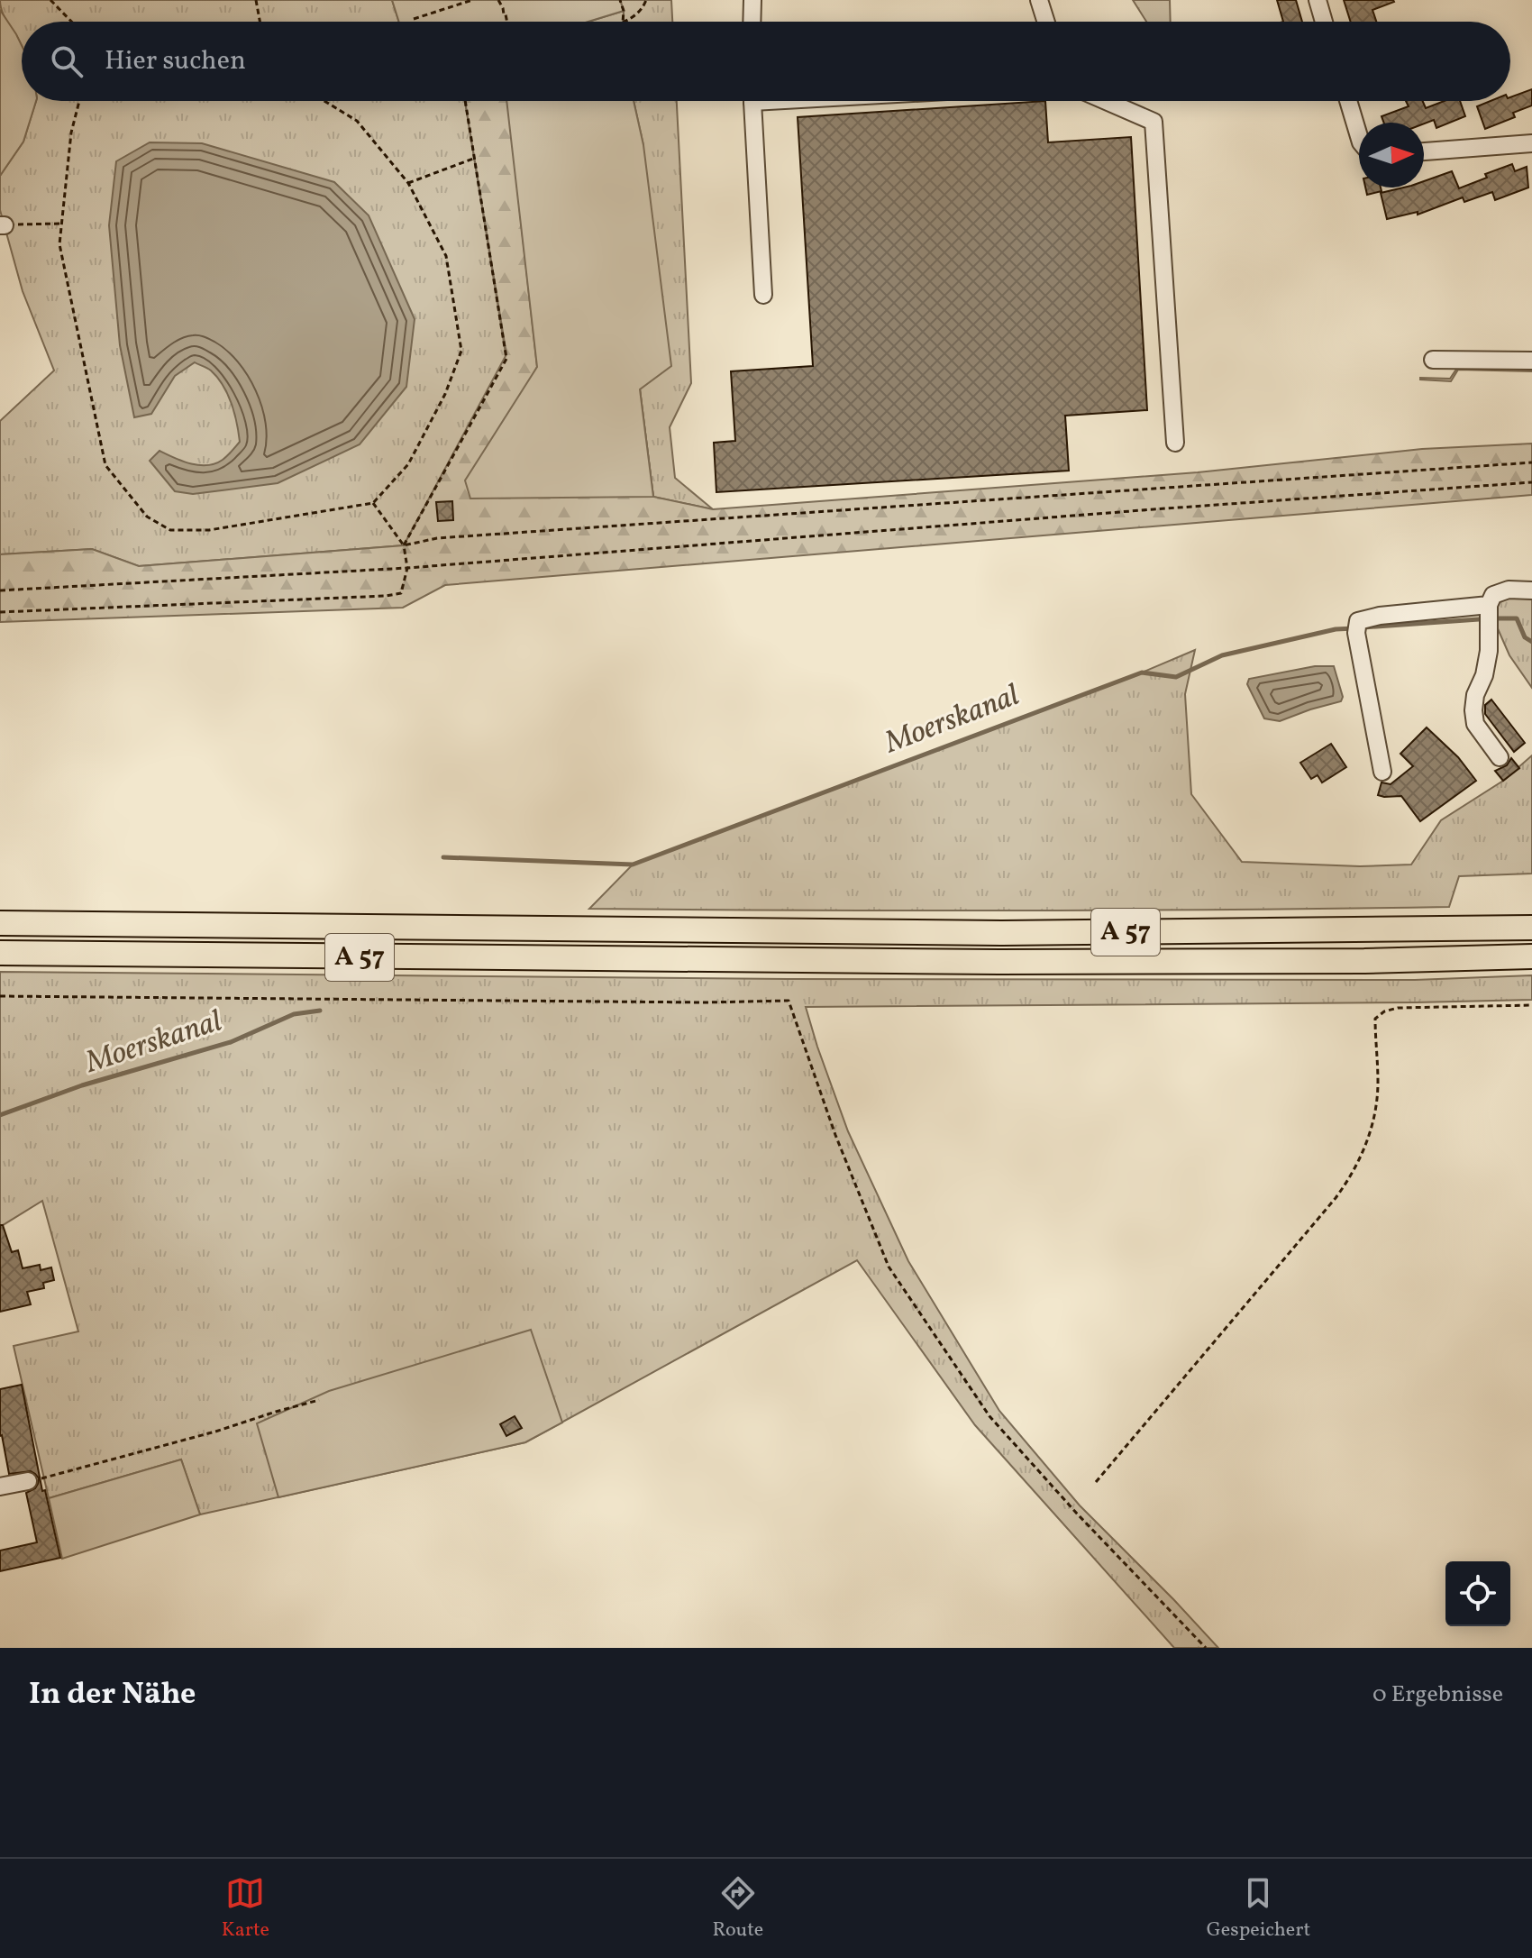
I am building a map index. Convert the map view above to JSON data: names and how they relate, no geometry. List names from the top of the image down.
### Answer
{
  "streets": {
    "highway": ["A 57"]
  },
  "water": ["Moerskanal"],
  "north": "right",
  "page": {
    "search": "Hier suchen",
    "heading": ["In der Nähe", "0 Ergebnisse"],
    "nav": ["Karte", "Route", "Gespeichert"]
  }
}
